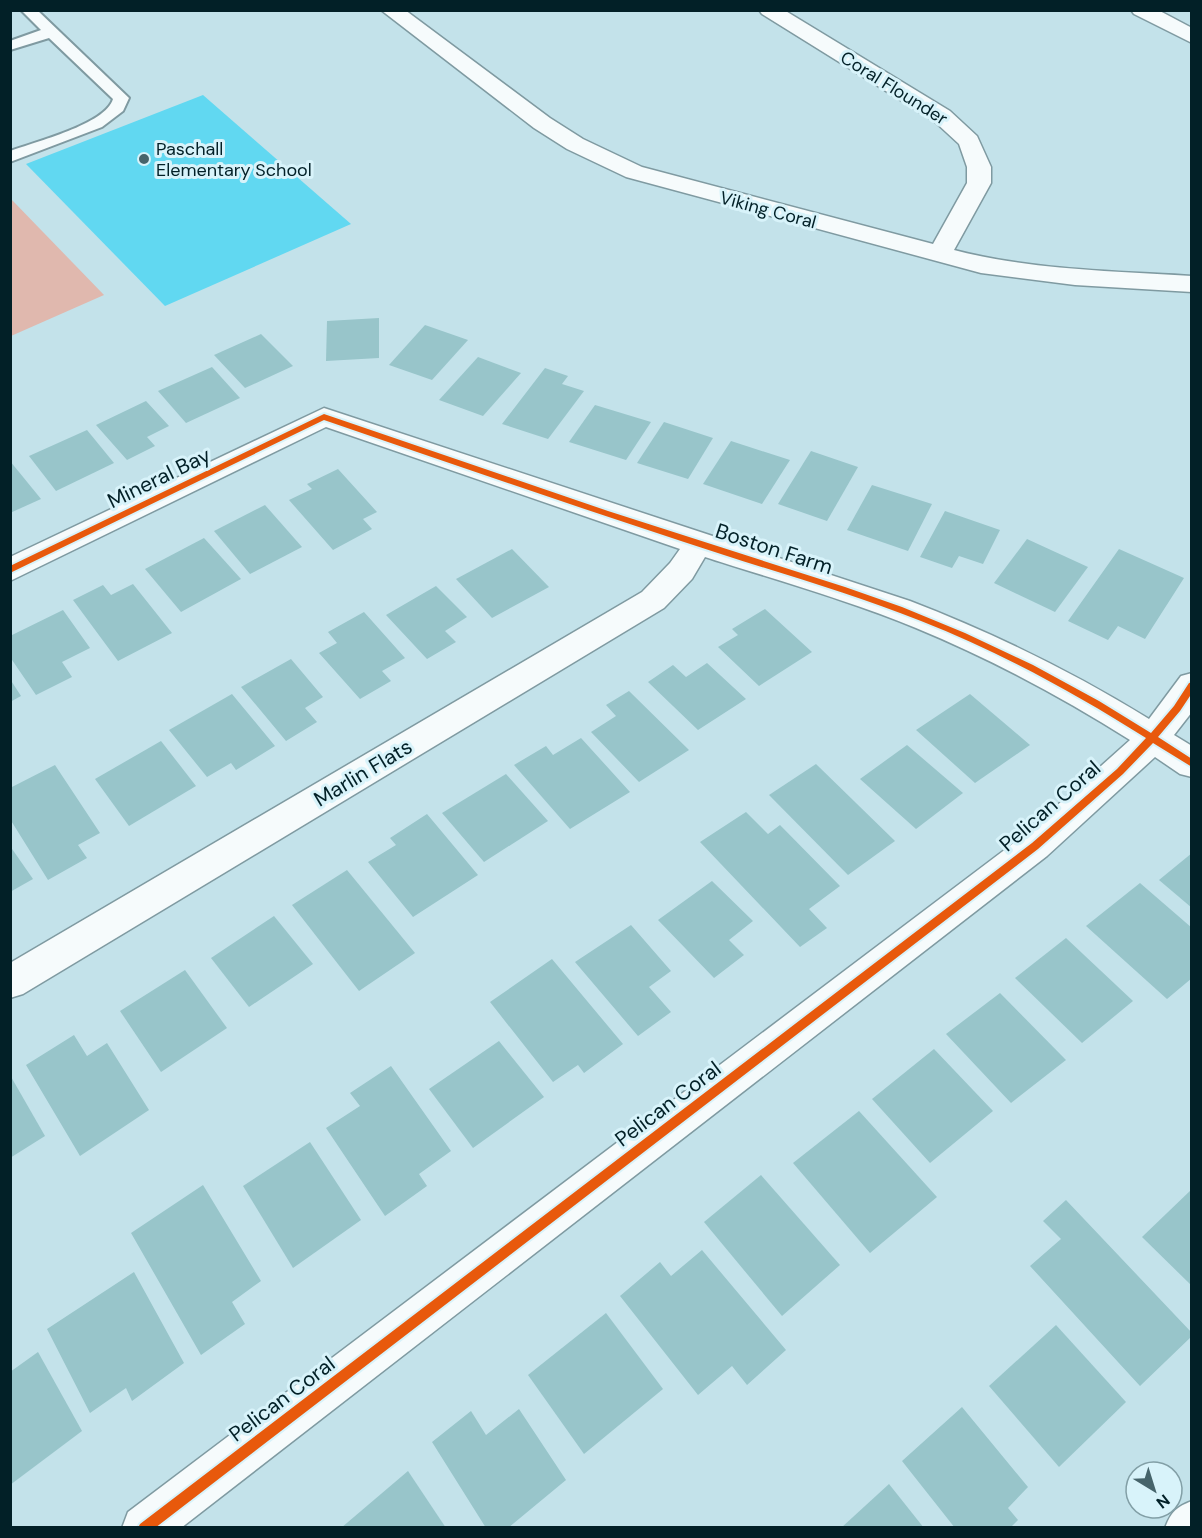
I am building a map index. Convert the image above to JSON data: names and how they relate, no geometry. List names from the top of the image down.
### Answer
{
  "streets": {
    "street": [
      "Coral Flounder",
      "Viking Coral",
      "Mineral Bay",
      "Boston Farm",
      "Marlin Flats",
      "Pelican Coral"
    ]
  },
  "crossings": [
    ["Coral Flounder", "Viking Coral"],
    ["Mineral Bay", "Boston Farm"],
    ["Boston Farm", "Marlin Flats"],
    ["Boston Farm", "Pelican Coral"]
  ],
  "places": ["Paschall Elementary School"],
  "north": "bottom right"
}
